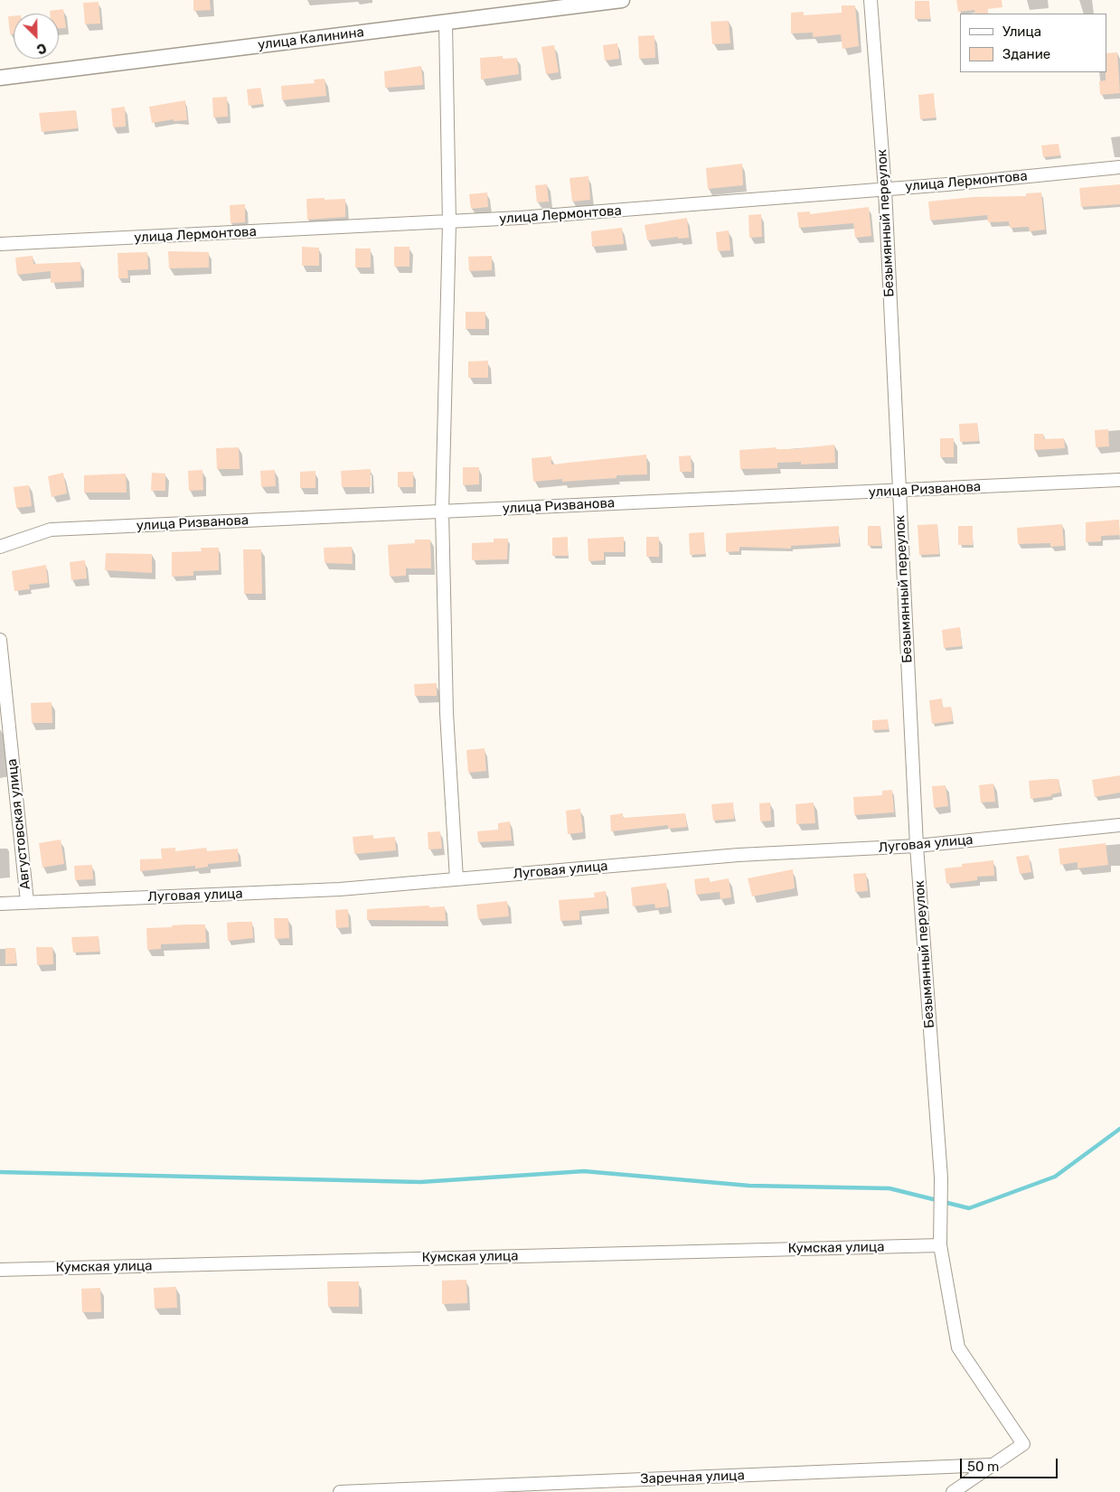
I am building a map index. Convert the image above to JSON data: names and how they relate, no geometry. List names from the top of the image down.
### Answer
{
  "streets": {
    "street": [
      "улица Калинина",
      "улица Лермонтова",
      "Безымянный переулок",
      "улица Ризванова",
      "Августовская улица",
      "Луговая улица",
      "Кумская улица",
      "Заречная улица"
    ]
  },
  "crossings": [
    ["улица Лермонтова", "Безымянный переулок"],
    ["Безымянный переулок", "улица Ризванова"],
    ["Безымянный переулок", "Луговая улица"],
    ["Безымянный переулок", "Кумская улица"],
    ["Безымянный переулок", "Заречная улица"],
    ["Августовская улица", "Луговая улица"]
  ],
  "legend": ["Улица", "Здание"],
  "scale_bar": "50 m",
  "north": "bottom right"
}
